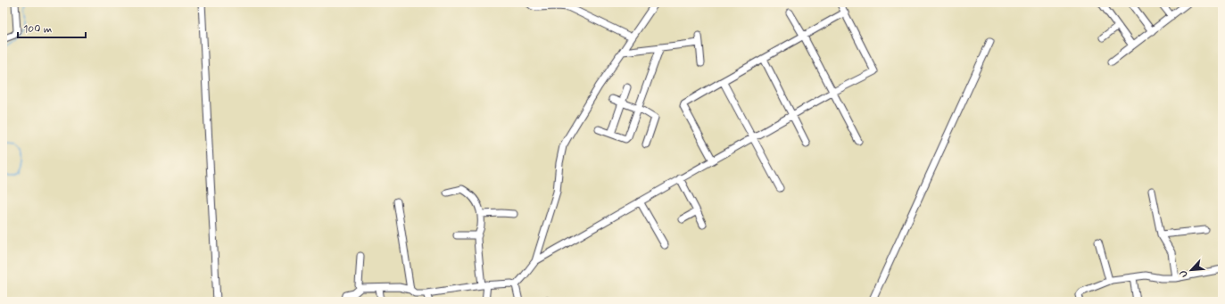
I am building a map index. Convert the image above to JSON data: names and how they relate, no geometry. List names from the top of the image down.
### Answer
{
  "scale_bar": "100 m",
  "north": "bottom left"
}
